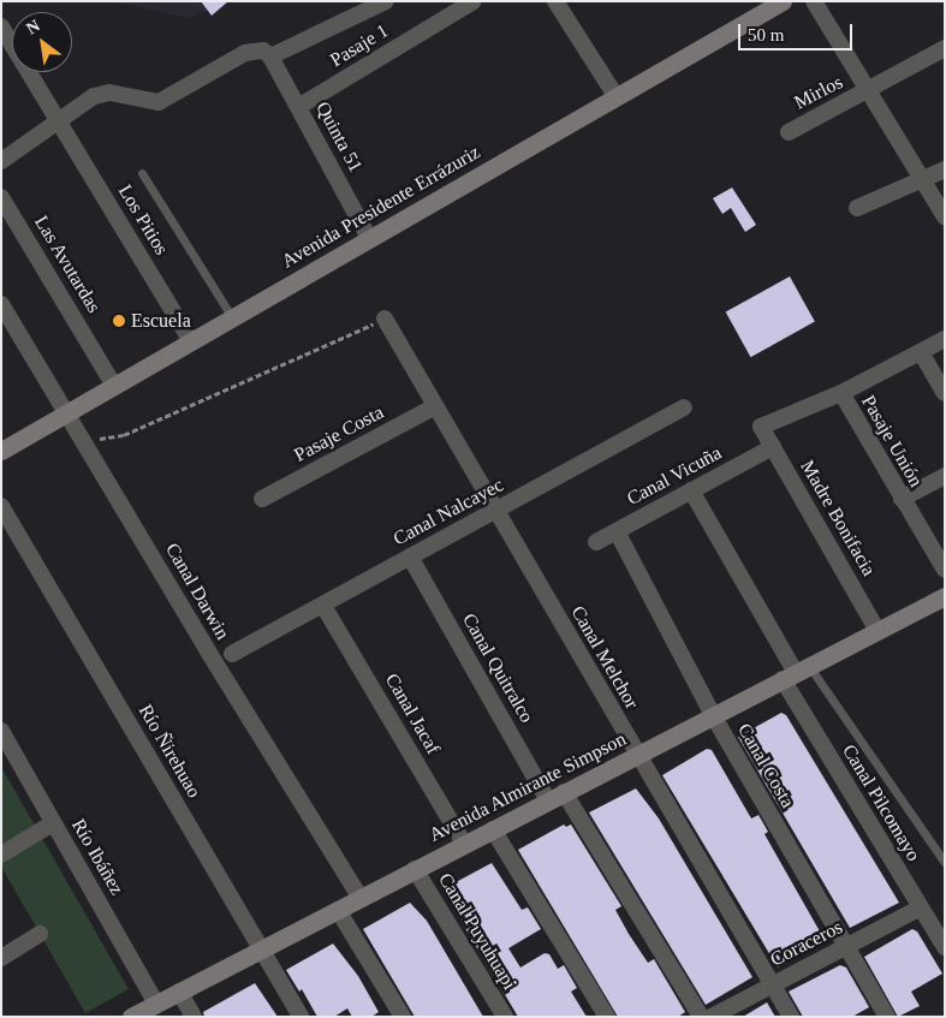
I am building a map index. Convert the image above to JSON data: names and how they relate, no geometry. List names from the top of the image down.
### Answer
{
  "streets": {
    "street": [
      "Pasaje 1",
      "Mirlos",
      "Quinta 51",
      "Avenida Presidente Errázuriz",
      "Los Pitios",
      "Las Avutardas",
      "Pasaje Costa",
      "Pasaje Unión",
      "Canal Vicuña",
      "Canal Nalcayec",
      "Madre Bonifacia",
      "Canal Darwin",
      "Canal Melchor",
      "Canal Quitralco",
      "Canal Jacaf",
      "Río Ñirehuao",
      "Canal Costa",
      "Avenida Almirante Simpson",
      "Canal Pilcomayo",
      "Río Ibáñez",
      "Canal Puyuhuapi",
      "Coraceros"
    ]
  },
  "crossings": [
    ["Pasaje 1", "Quinta 51"],
    ["Quinta 51", "Avenida Presidente Errázuriz"],
    ["Avenida Presidente Errázuriz", "Los Pitios"],
    ["Avenida Presidente Errázuriz", "Las Avutardas"],
    ["Avenida Presidente Errázuriz", "Canal Darwin"],
    ["Pasaje Costa", "Canal Melchor"],
    ["Pasaje Unión", "Madre Bonifacia"],
    ["Canal Vicuña", "Madre Bonifacia"],
    ["Canal Vicuña", "Canal Costa"],
    ["Canal Vicuña", "Canal Pilcomayo"],
    ["Canal Nalcayec", "Canal Melchor"],
    ["Canal Nalcayec", "Canal Quitralco"],
    ["Canal Nalcayec", "Canal Jacaf"],
    ["Madre Bonifacia", "Avenida Almirante Simpson"],
    ["Canal Darwin", "Avenida Almirante Simpson"],
    ["Canal Melchor", "Avenida Almirante Simpson"],
    ["Canal Melchor", "Coraceros"],
    ["Canal Quitralco", "Avenida Almirante Simpson"],
    ["Canal Jacaf", "Avenida Almirante Simpson"],
    ["Río Ñirehuao", "Avenida Almirante Simpson"],
    ["Canal Costa", "Avenida Almirante Simpson"],
    ["Canal Costa", "Coraceros"],
    ["Avenida Almirante Simpson", "Canal Pilcomayo"],
    ["Avenida Almirante Simpson", "Río Ibáñez"],
    ["Avenida Almirante Simpson", "Canal Puyuhuapi"],
    ["Canal Pilcomayo", "Coraceros"]
  ],
  "places": ["Escuela"],
  "scale_bar": "50 m",
  "north": "top left"
}
